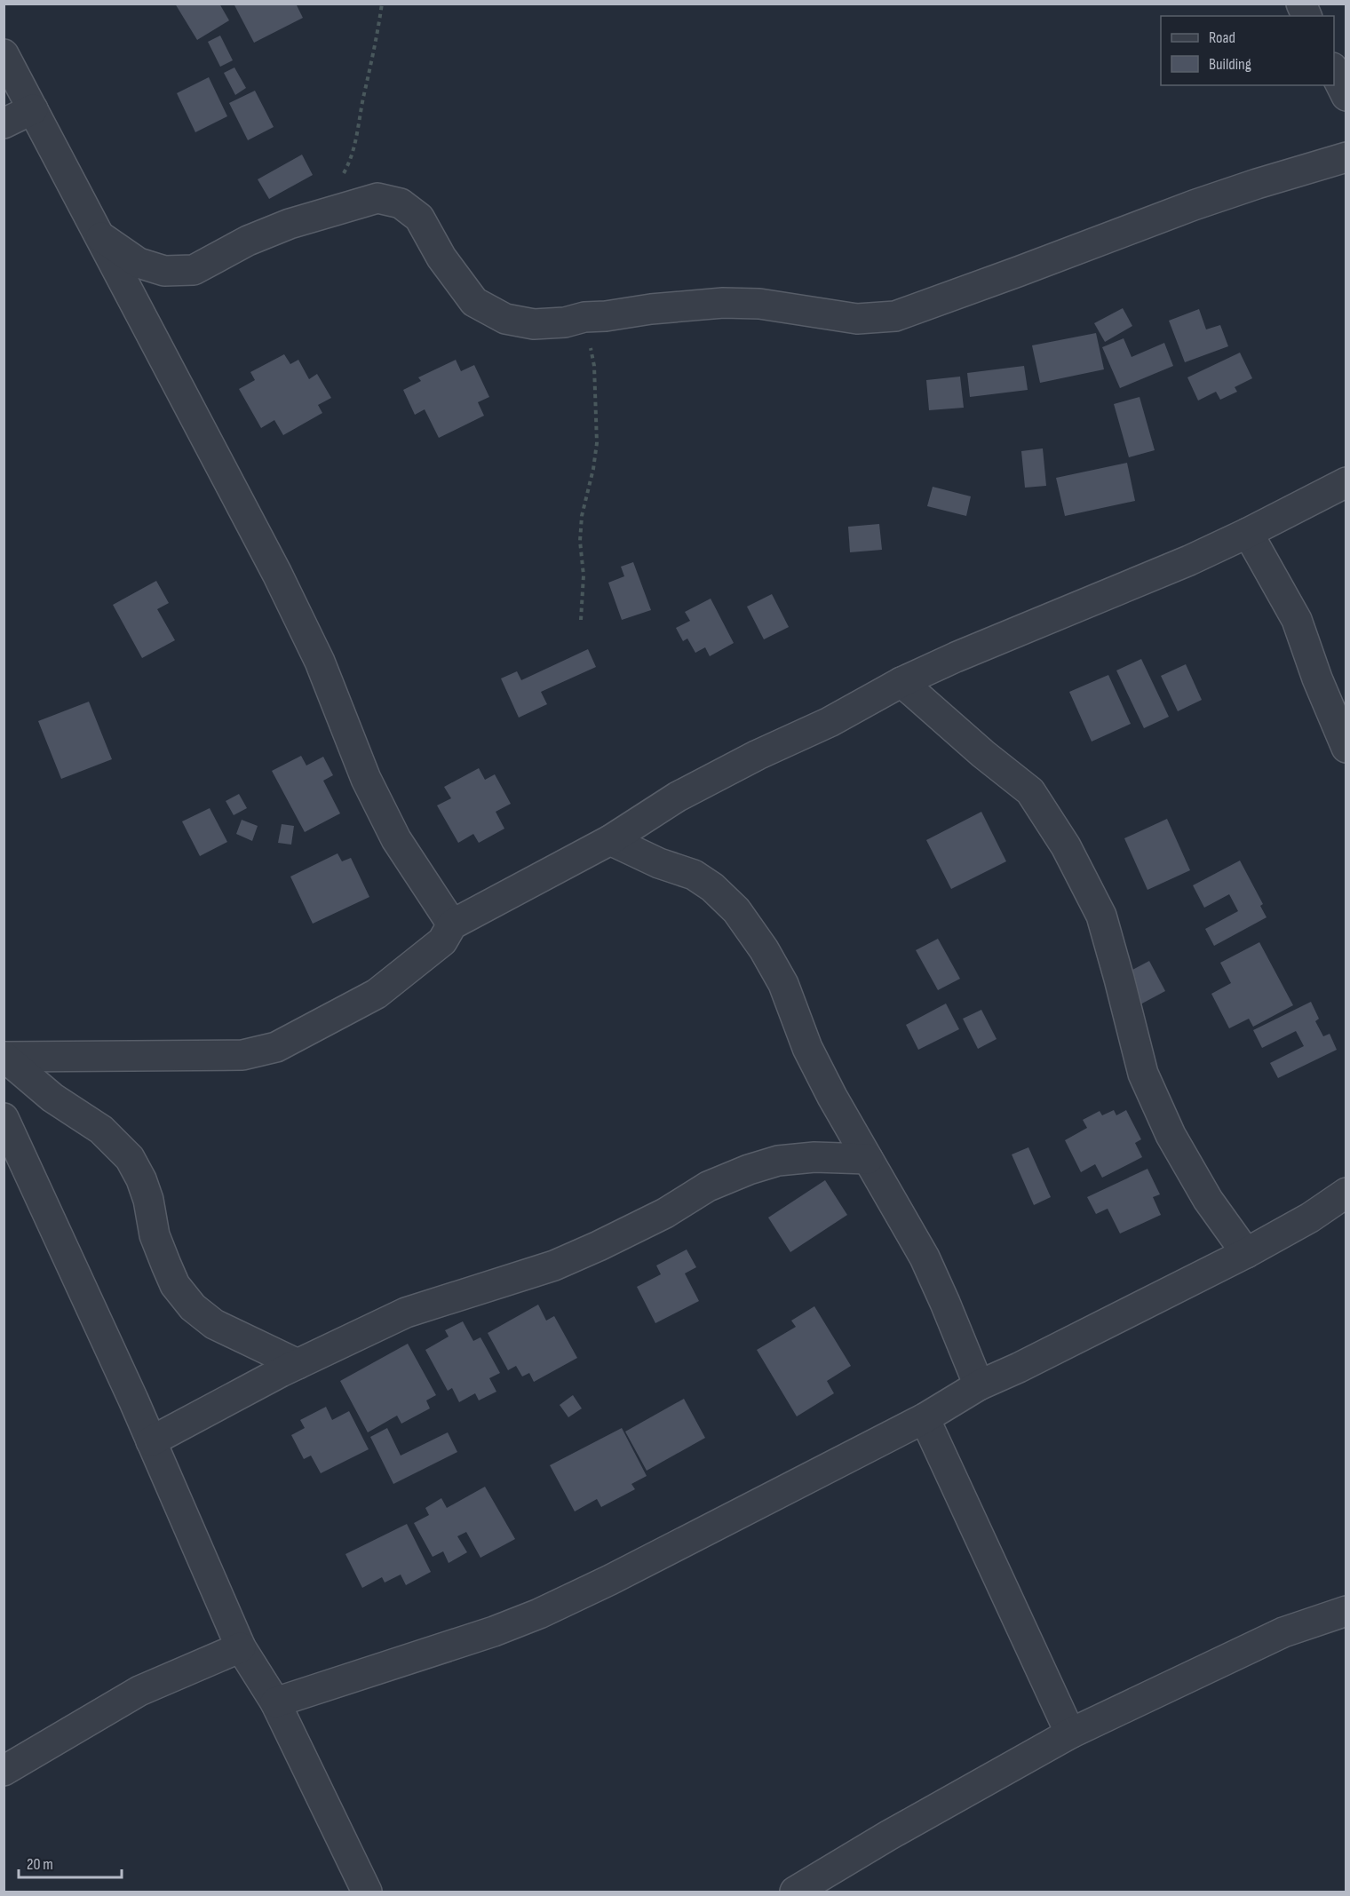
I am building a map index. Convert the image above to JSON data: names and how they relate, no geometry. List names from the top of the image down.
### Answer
{
  "legend": ["Road", "Building"],
  "scale_bar": "20 m"
}
